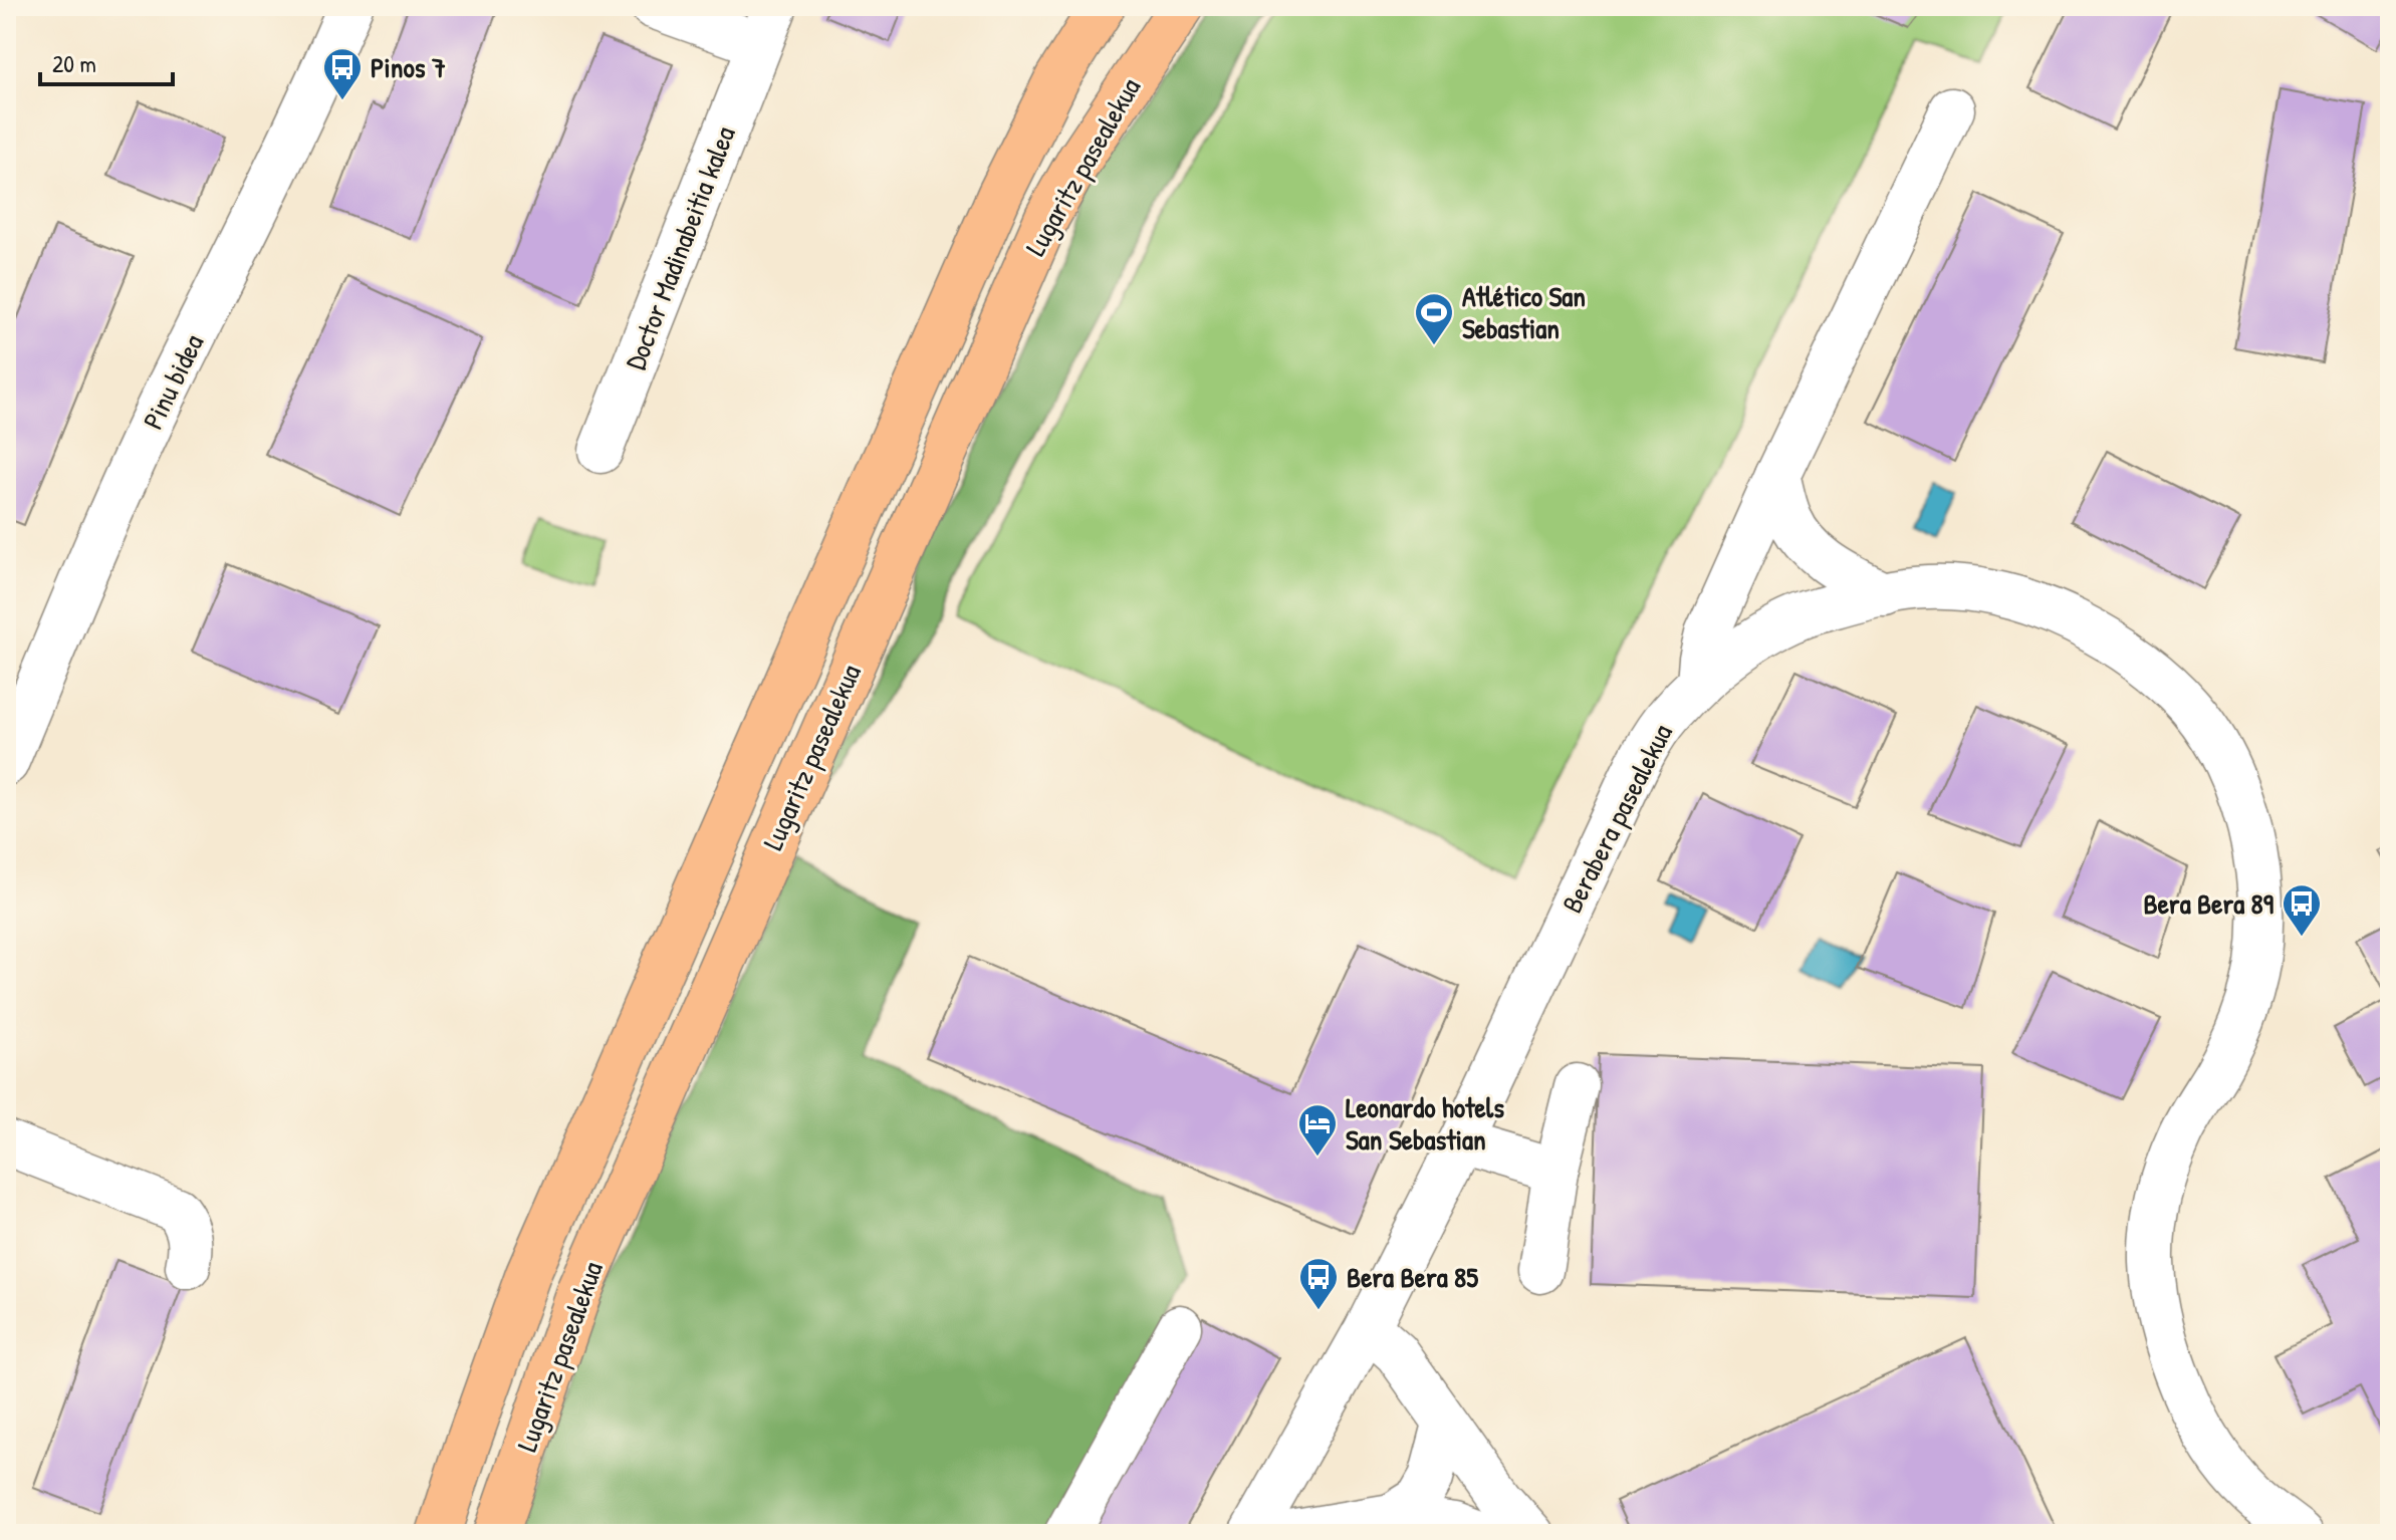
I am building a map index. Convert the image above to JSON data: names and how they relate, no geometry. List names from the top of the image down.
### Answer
{
  "streets": {
    "main road": ["Lugaritz pasealekua"],
    "street": ["Doctor Madinabeitia kalea", "Pinu bidea", "Berabera pasealekua"]
  },
  "places": {
    "bus stop": ["Pinos 7", "Bera Bera 89", "Bera Bera 85"],
    "sports": ["Atlético San Sebastian"],
    "hotel": ["Leonardo hotels San Sebastian"]
  },
  "scale_bar": "20 m"
}
